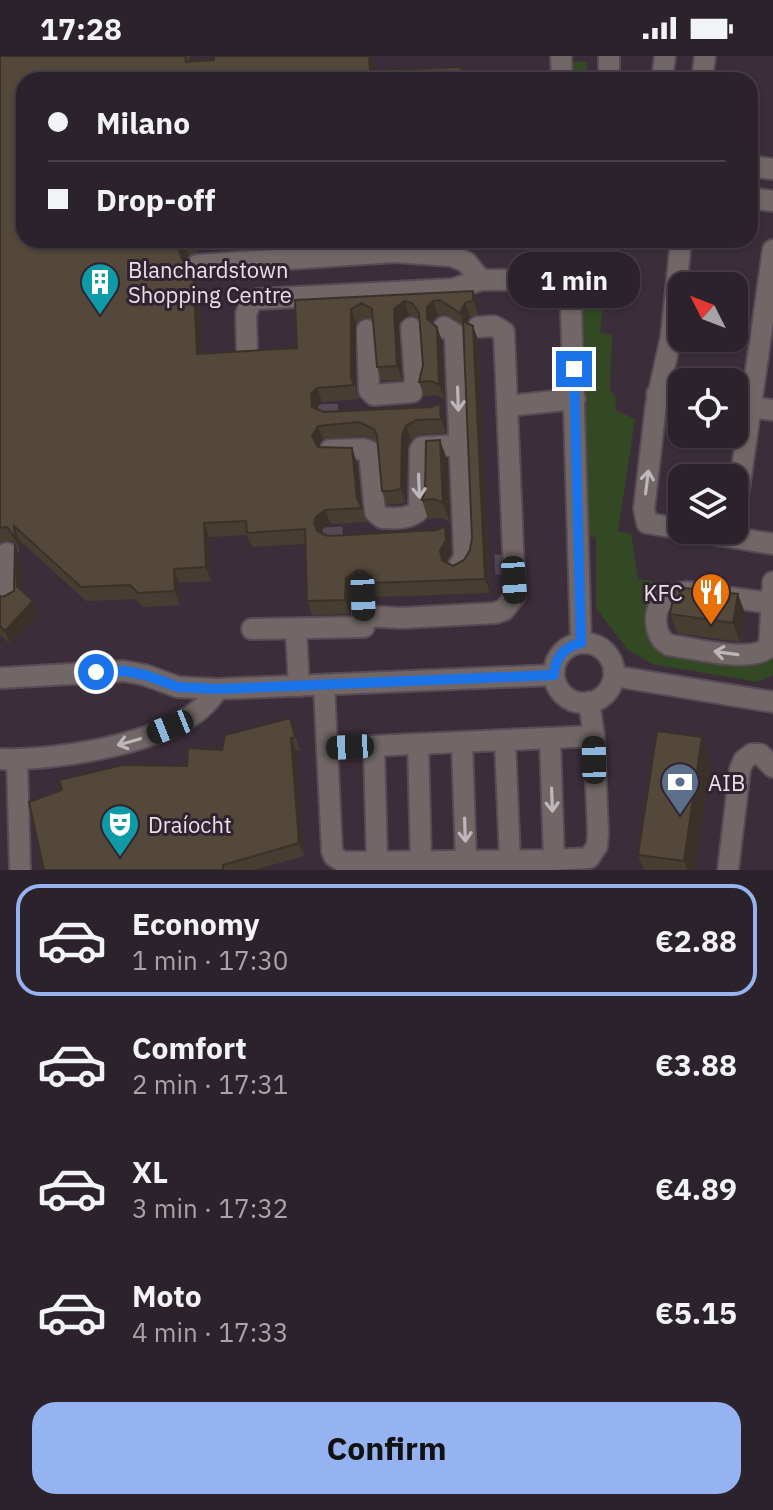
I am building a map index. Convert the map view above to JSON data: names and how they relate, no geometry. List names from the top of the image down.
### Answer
{
  "places": {
    "building": ["Blanchardstown Shopping Centre"],
    "restaurant": ["KFC"],
    "bank": ["AIB"],
    "theatre": ["Draíocht"]
  },
  "north": "top left",
  "page": {
    "status": "17:28",
    "banner": ["Milano", "Drop-off"],
    "bubble": "1 min",
    "list": [
      {
        "name": "Economy",
        "note": "1 min · 17:30",
        "value": "€2.88"
      },
      {
        "name": "Comfort",
        "note": "2 min · 17:31",
        "value": "€3.88"
      },
      {
        "name": "XL",
        "note": "3 min · 17:32",
        "value": "€4.89"
      },
      {
        "name": "Moto",
        "note": "4 min · 17:33",
        "value": "€5.15"
      }
    ],
    "buttons": "Confirm"
  }
}
